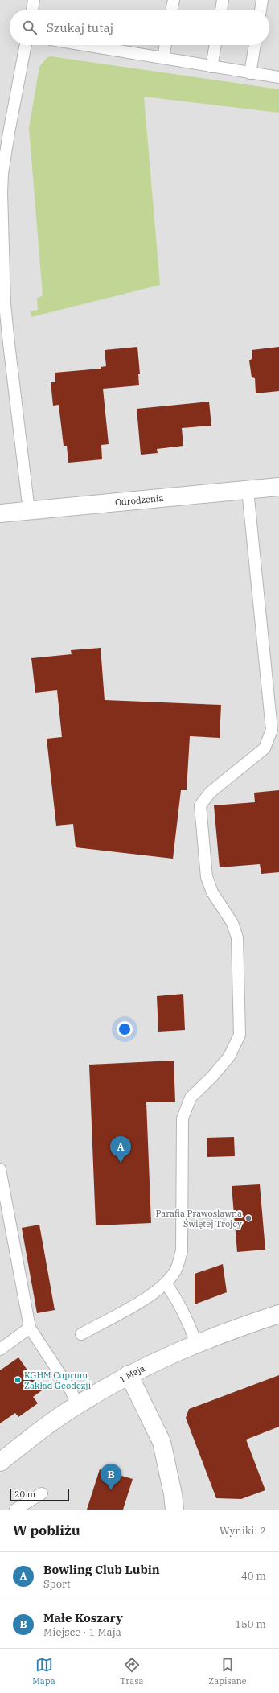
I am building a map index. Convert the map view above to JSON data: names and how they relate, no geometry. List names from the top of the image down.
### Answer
{
  "streets": {
    "street": ["Odrodzenia", "1 Maja"]
  },
  "places": ["Parafia Prawosławna Świętej Trójcy", "KGHM Cuprum Zakład Geodezji"],
  "scale_bar": "20 m",
  "page": {
    "search": "Szukaj tutaj",
    "pins": ["A", "B"],
    "scale": "20 m",
    "heading": ["W pobliżu", "Wyniki: 2"],
    "list": [
      {
        "mark": "A",
        "name": "Bowling Club Lubin",
        "note": "Sport",
        "value": "40 m"
      },
      {
        "mark": "B",
        "name": "Małe Koszary",
        "note": "Miejsce · 1 Maja",
        "value": "150 m"
      }
    ],
    "nav": ["Mapa", "Trasa", "Zapisane"]
  }
}
